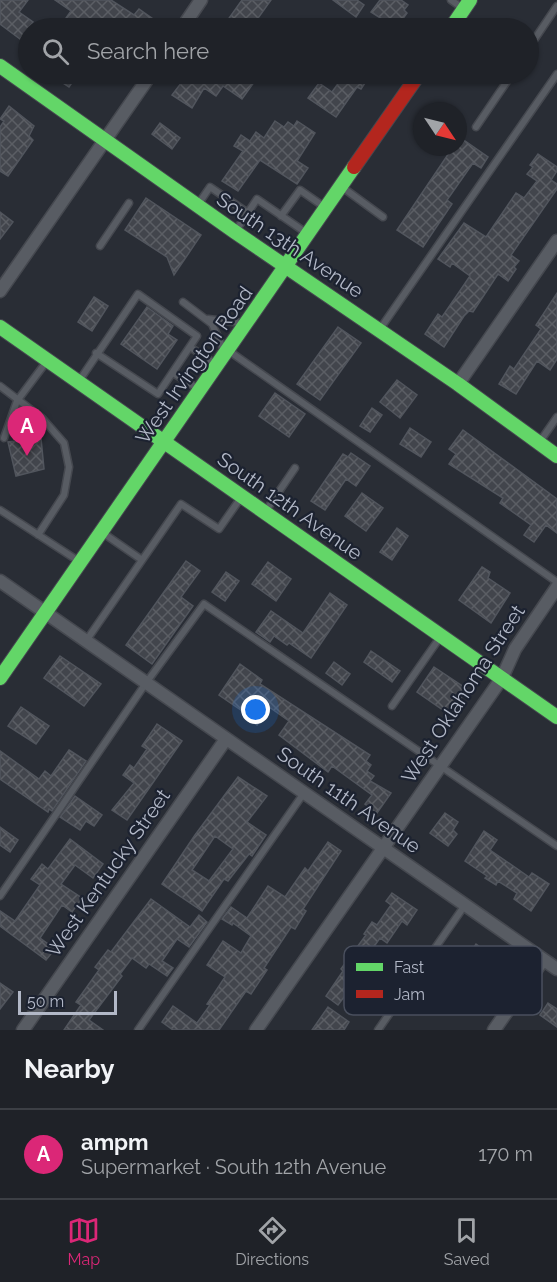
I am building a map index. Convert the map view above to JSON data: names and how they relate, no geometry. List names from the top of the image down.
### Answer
{
  "streets": {
    "main road": ["South 13th Avenue", "West Irvington Road", "South 12th Avenue"],
    "street": ["West Oklahoma Street", "South 11th Avenue", "West Kentucky Street"]
  },
  "crossings": [
    ["South 13th Avenue", "West Irvington Road"],
    ["West Irvington Road", "South 12th Avenue"],
    ["West Irvington Road", "South 11th Avenue"],
    ["South 12th Avenue", "West Oklahoma Street"],
    ["West Oklahoma Street", "South 11th Avenue"],
    ["South 11th Avenue", "West Kentucky Street"]
  ],
  "legend": ["Fast", "Jam"],
  "scale_bar": "50 m",
  "north": "bottom right",
  "page": {
    "search": "Search here",
    "pins": "A",
    "scale": "50 m",
    "heading": "Nearby",
    "list": [
      {
        "mark": "A",
        "name": "ampm",
        "note": "Supermarket · South 12th Avenue",
        "value": "170 m"
      }
    ],
    "nav": ["Map", "Directions", "Saved"]
  }
}
